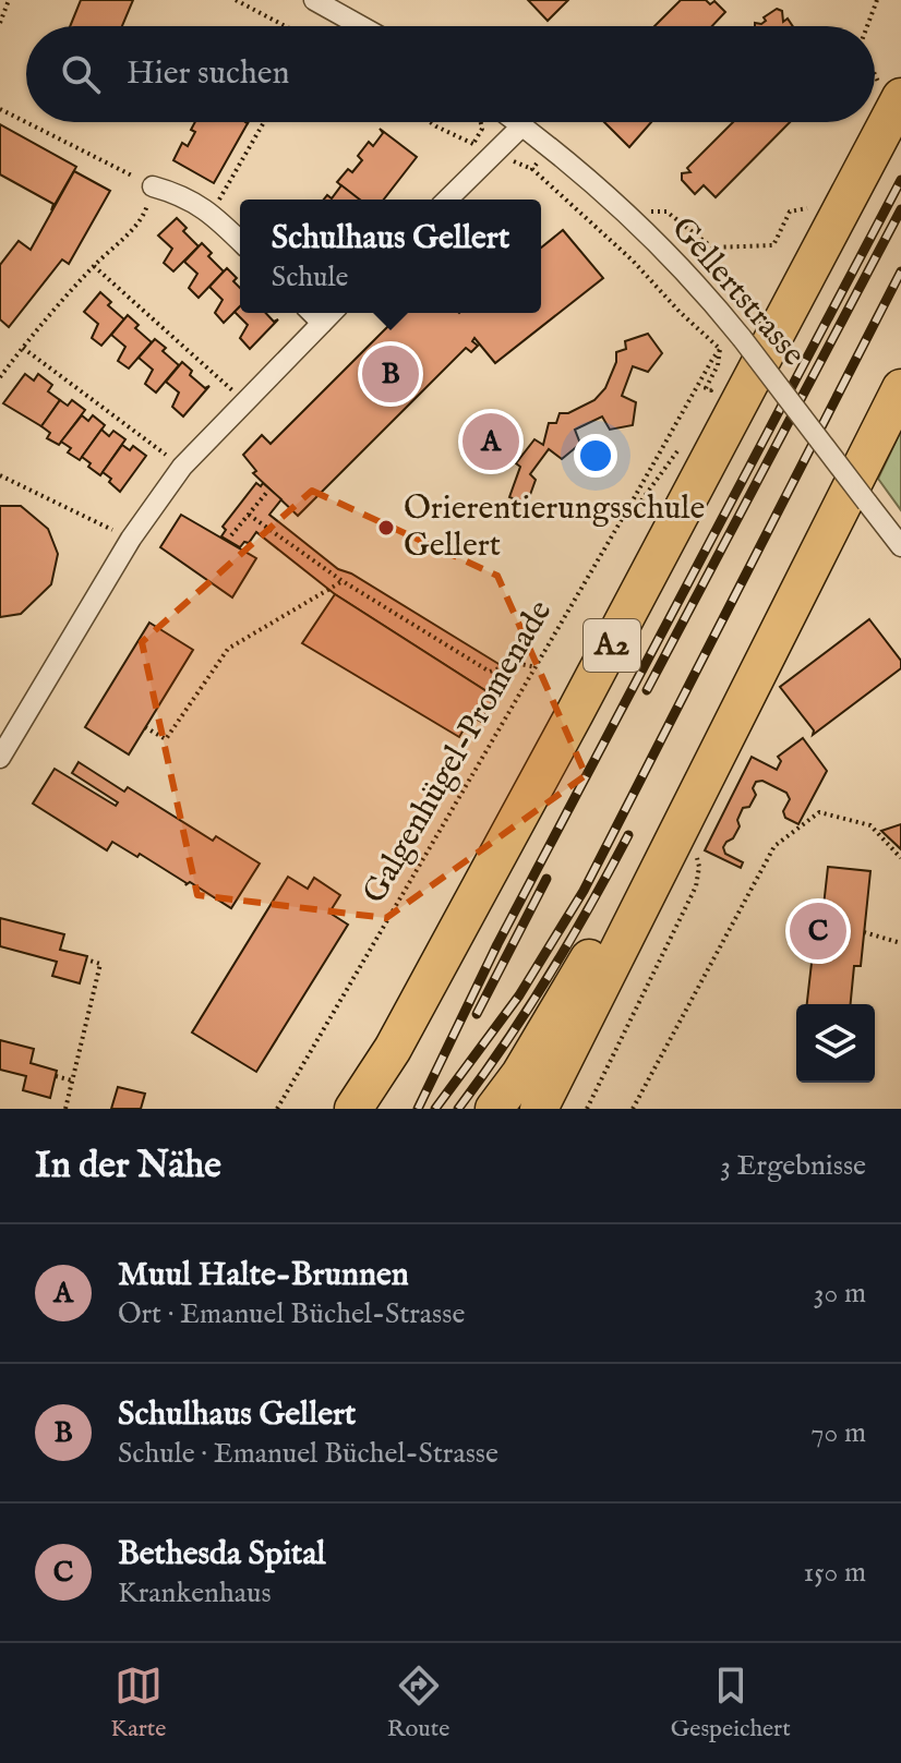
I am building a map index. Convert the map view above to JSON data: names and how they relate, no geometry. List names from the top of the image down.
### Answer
{
  "streets": {
    "highway": ["A2"],
    "street": ["Gellertstrasse"],
    "path": ["Galgenhügel-Promenade"]
  },
  "crossings": [
    ["Gellertstrasse", "Galgenhügel-Promenade"]
  ],
  "places": ["Orierentierungsschule Gellert"],
  "page": {
    "search": "Hier suchen",
    "popup": ["Schulhaus Gellert", "Schule"],
    "pins": ["B", "A", "C"],
    "heading": ["In der Nähe", "3 Ergebnisse"],
    "list": [
      {
        "mark": "A",
        "name": "Muul Halte-Brunnen",
        "note": "Ort · Emanuel Büchel-Strasse",
        "value": "30 m"
      },
      {
        "mark": "B",
        "name": "Schulhaus Gellert",
        "note": "Schule · Emanuel Büchel-Strasse",
        "value": "70 m"
      },
      {
        "mark": "C",
        "name": "Bethesda Spital",
        "note": "Krankenhaus",
        "value": "150 m"
      }
    ],
    "nav": ["Karte", "Route", "Gespeichert"]
  }
}
